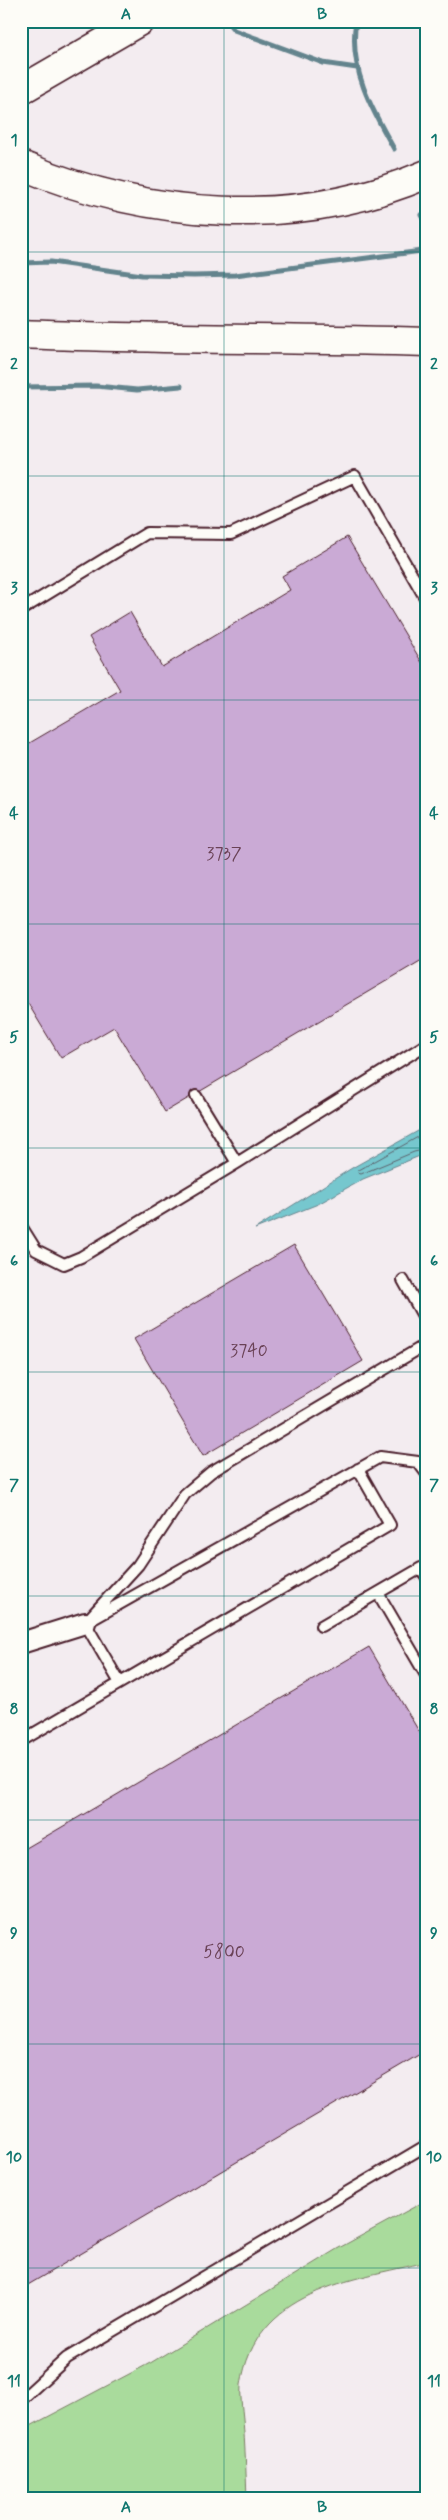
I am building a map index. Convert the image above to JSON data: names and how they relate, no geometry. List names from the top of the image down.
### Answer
{
  "house_numbers": ["3737", "3740", "5800"],
  "grid": {
    "columns": ["A", "B"],
    "rows": [
      "1",
      "2",
      "3",
      "4",
      "5",
      "6",
      "7",
      "8",
      "9",
      "10",
      "11"
    ]
  }
}
